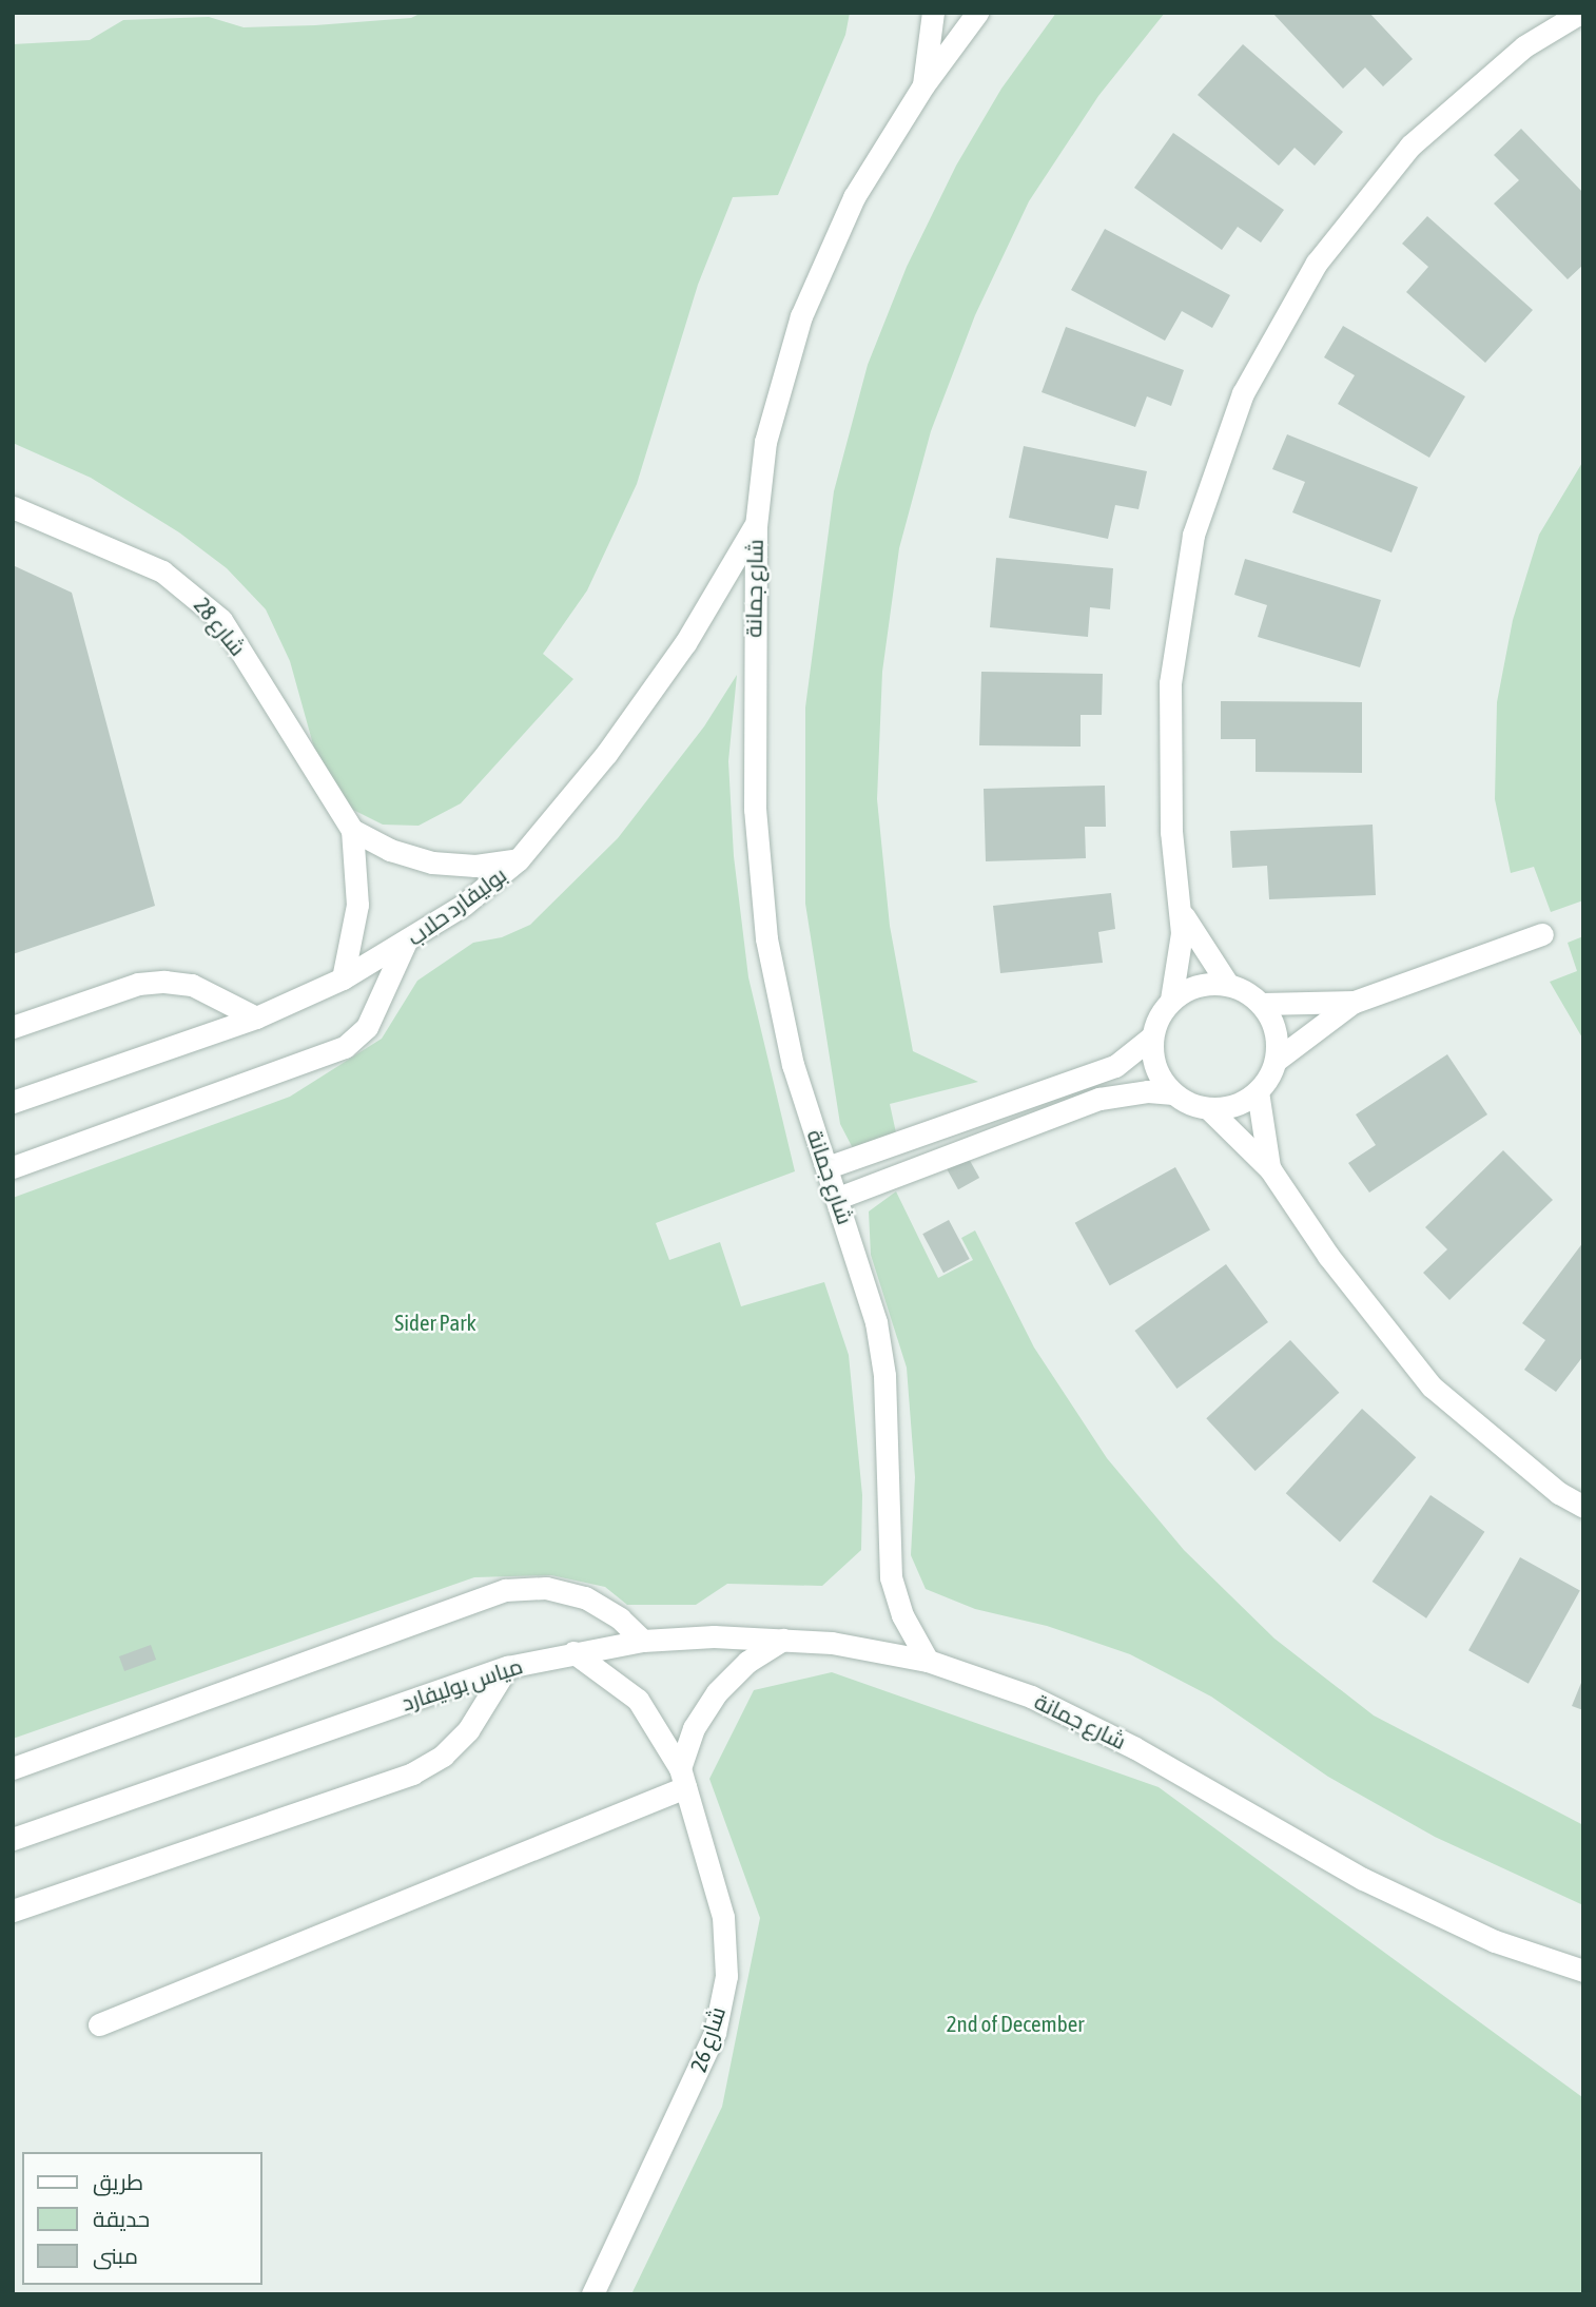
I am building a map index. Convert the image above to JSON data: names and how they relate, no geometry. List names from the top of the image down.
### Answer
{
  "streets": {
    "street": [
      "شارع جمانة",
      "شارع 28",
      "بوليفارد حلاب",
      "مياس بوليفارد",
      "شارع 26"
    ]
  },
  "crossings": [
    ["شارع جمانة", "بوليفارد حلاب"],
    ["شارع جمانة", "مياس بوليفارد"],
    ["شارع 28", "بوليفارد حلاب"],
    ["مياس بوليفارد", "شارع 26"]
  ],
  "parks": ["Sider Park", "2nd of December"],
  "legend": ["طريق", "حديقة", "مبنى"]
}
